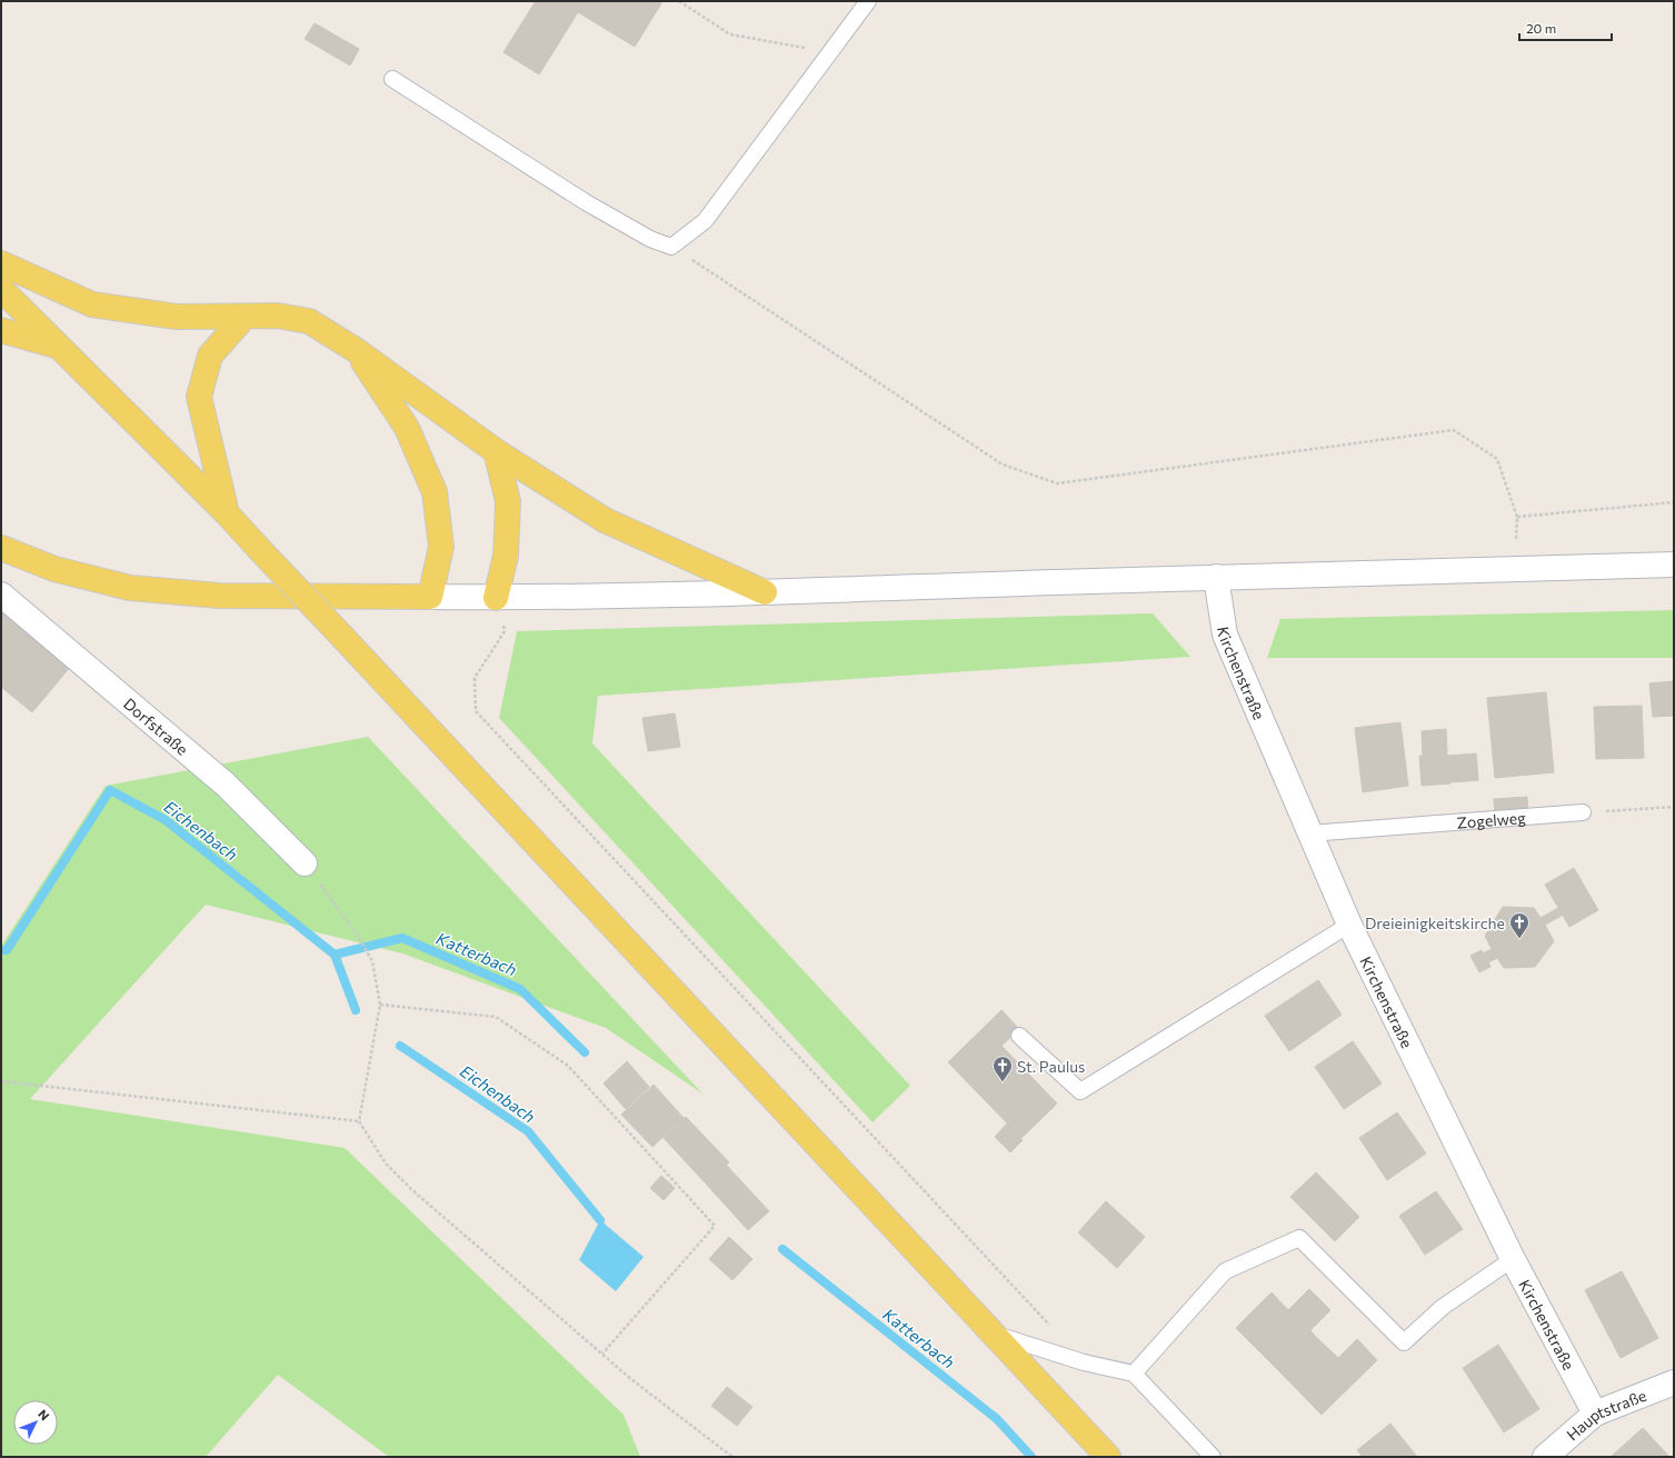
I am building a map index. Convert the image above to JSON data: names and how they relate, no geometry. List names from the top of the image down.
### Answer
{
  "streets": {
    "street": ["Kirchenstraße", "Dorfstraße", "Hauptstraße"],
    "lane": ["Zogelweg"]
  },
  "crossings": [
    ["Kirchenstraße", "Zogelweg"],
    ["Kirchenstraße", "Hauptstraße"]
  ],
  "water": ["Eichenbach", "Katterbach"],
  "places": {
    "church": ["Dreieinigkeitskirche", "St. Paulus"]
  },
  "scale_bar": "20 m",
  "north": "top right"
}
